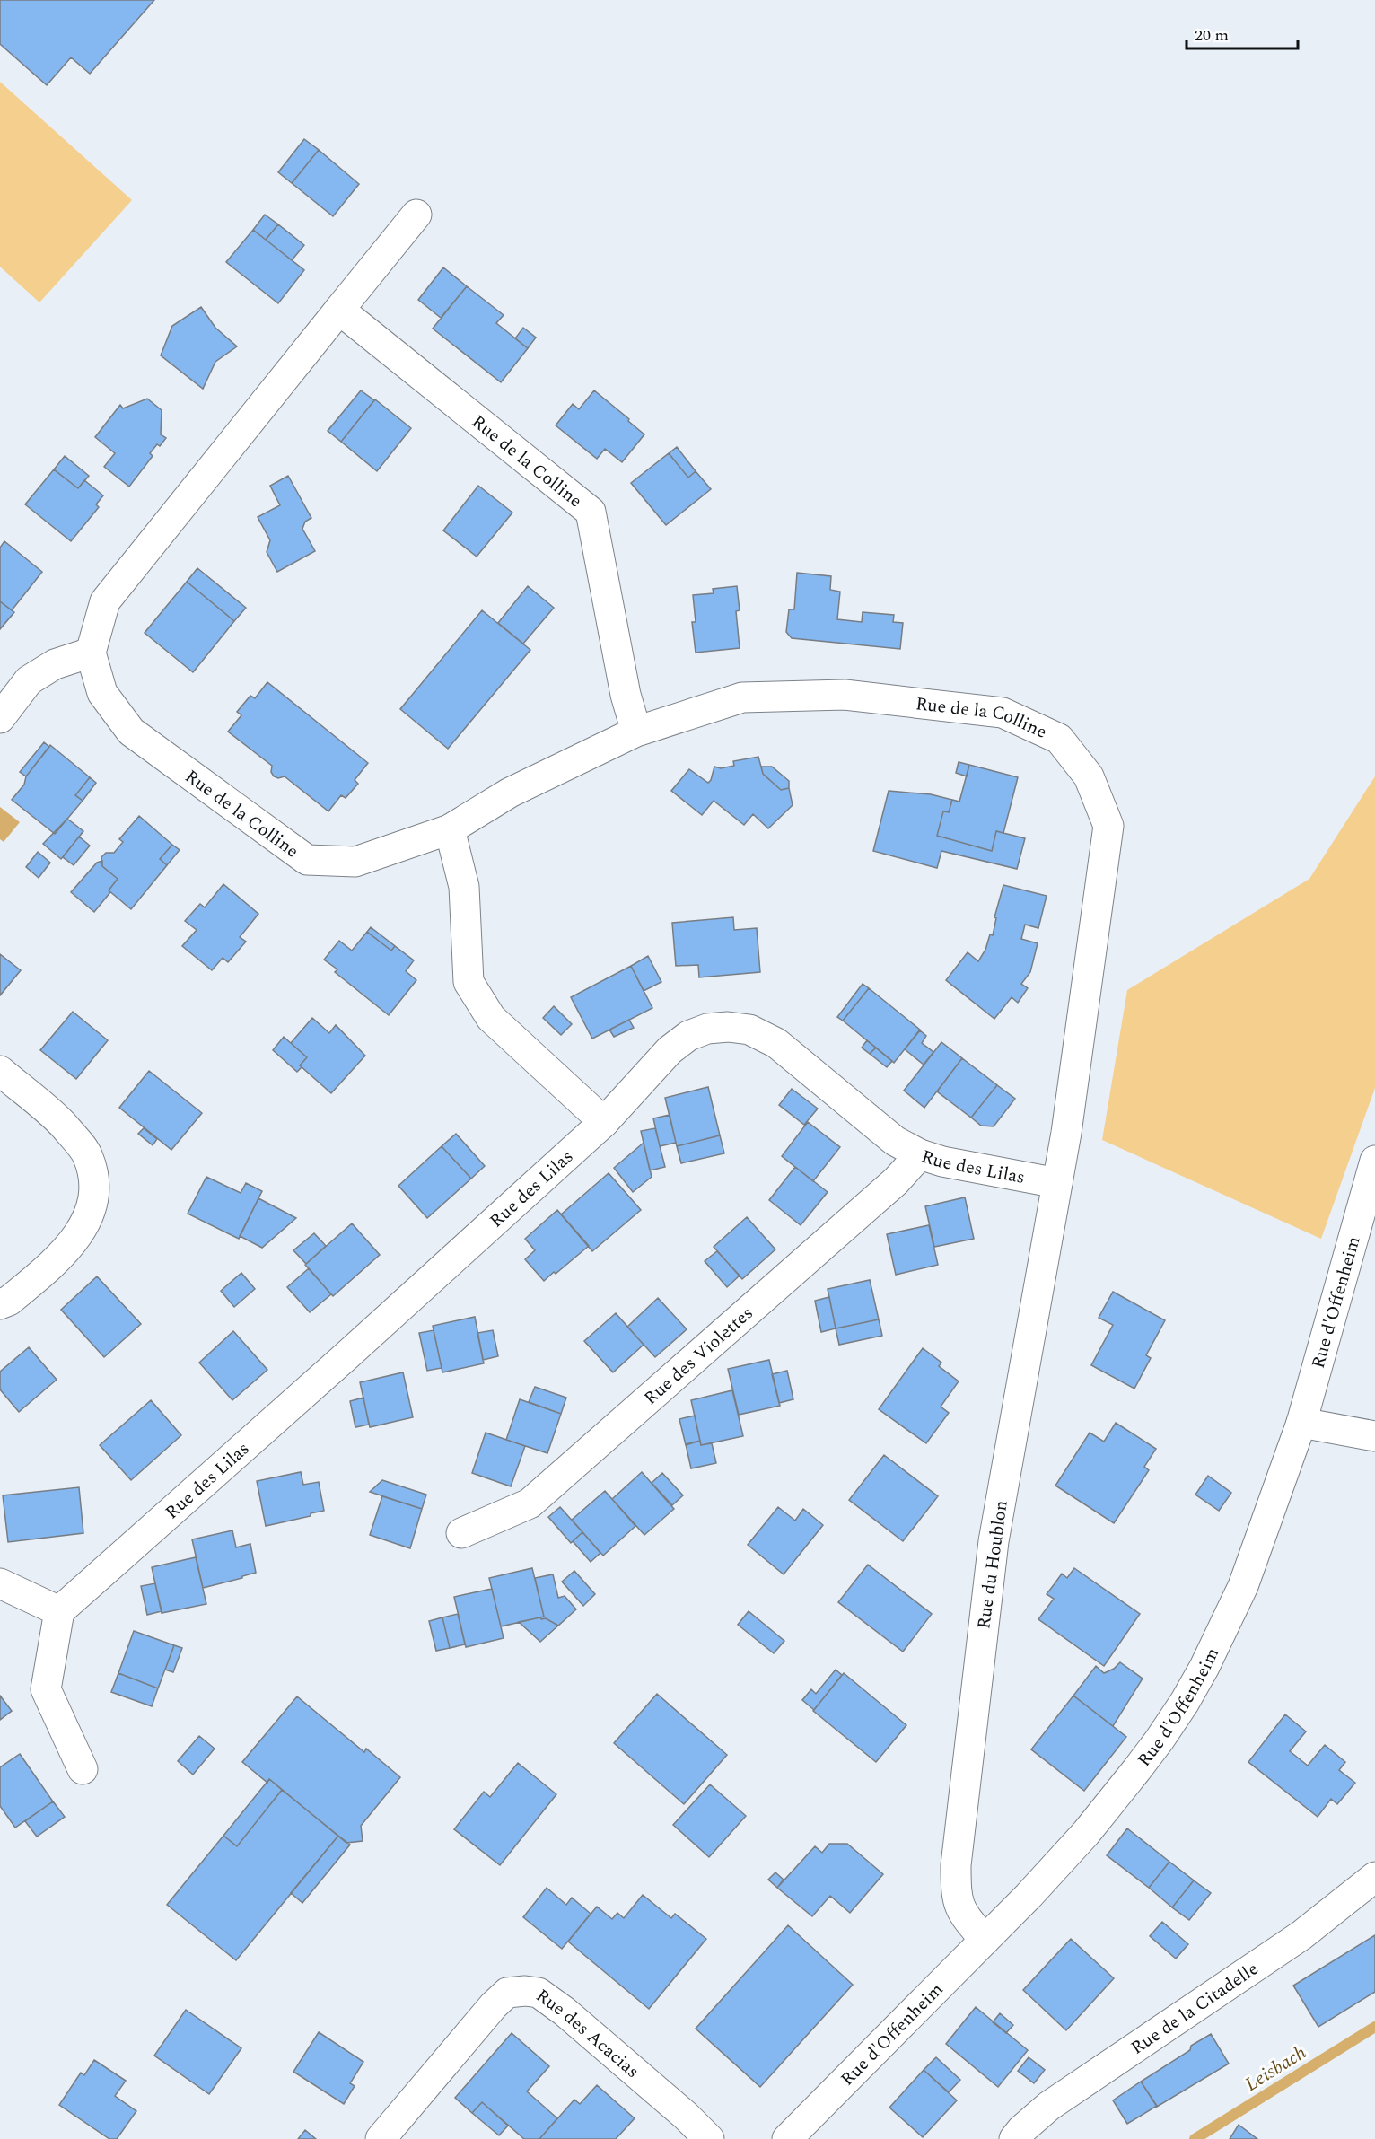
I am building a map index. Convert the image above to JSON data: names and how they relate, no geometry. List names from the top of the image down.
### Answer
{
  "streets": {
    "street": [
      "Rue de la Colline",
      "Rue des Lilas",
      "Rue d'Offenheim",
      "Rue des Violettes",
      "Rue du Houblon",
      "Rue de la Citadelle",
      "Rue des Acacias"
    ]
  },
  "crossings": [
    ["Rue de la Colline", "Rue des Lilas"],
    ["Rue de la Colline", "Rue du Houblon"],
    ["Rue des Lilas", "Rue des Violettes"],
    ["Rue des Lilas", "Rue du Houblon"],
    ["Rue d'Offenheim", "Rue du Houblon"]
  ],
  "water": ["Leisbach"],
  "scale_bar": "20 m"
}
